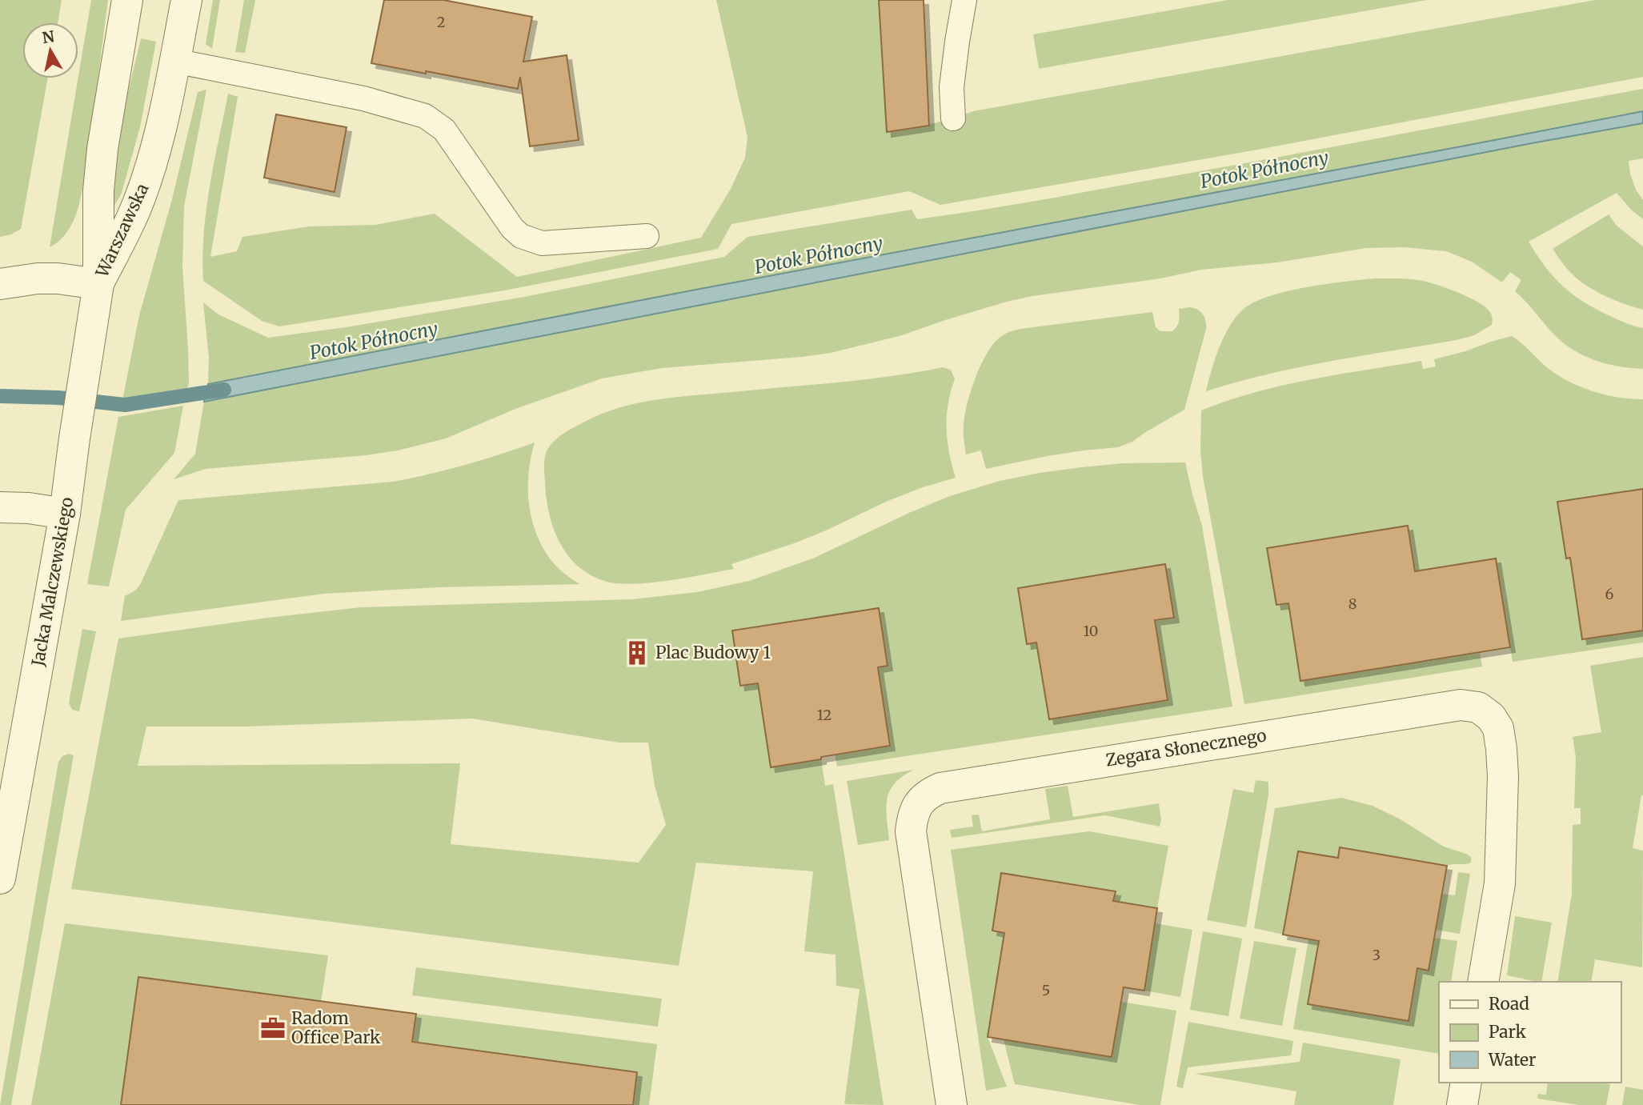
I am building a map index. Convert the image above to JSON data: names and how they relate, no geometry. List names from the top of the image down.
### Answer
{
  "streets": {
    "street": ["Warszawska", "Jacka Malczewskiego", "Zegara Słonecznego"]
  },
  "crossings": [
    ["Warszawska", "Jacka Malczewskiego"]
  ],
  "water": ["Potok Północny"],
  "places": {
    "building": ["Plac Budowy 1"],
    "office": ["Radom Office Park"]
  },
  "house_numbers": [
    "2",
    "6",
    "8",
    "10",
    "12",
    "3",
    "5"
  ],
  "legend": ["Road", "Park", "Water"],
  "north": "top"
}
